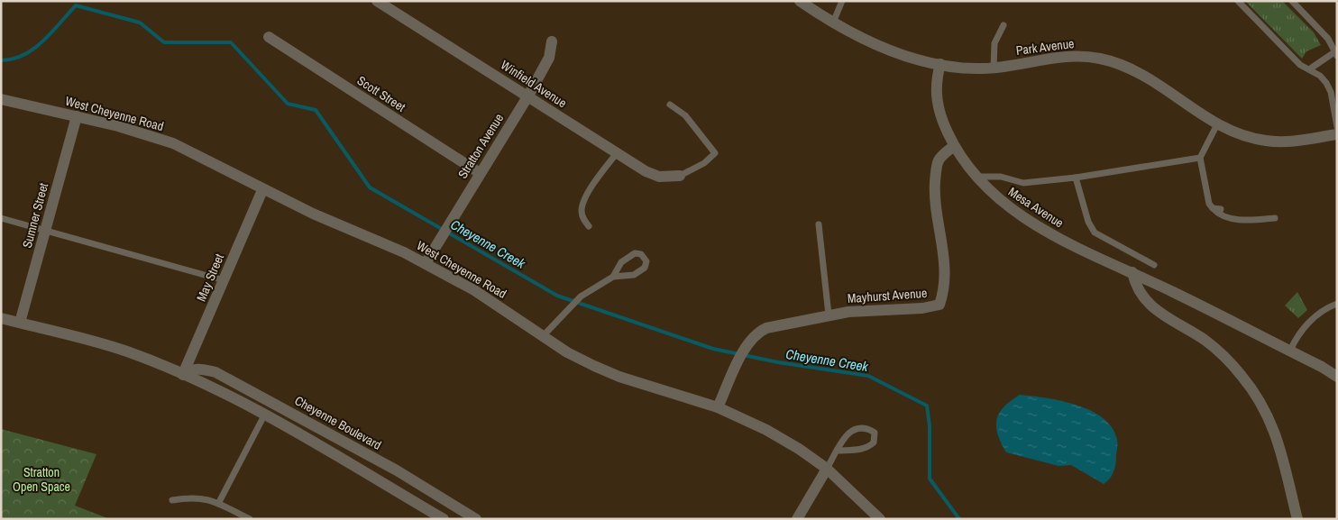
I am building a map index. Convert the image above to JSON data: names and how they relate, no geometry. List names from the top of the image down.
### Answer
{
  "streets": {
    "street": [
      "Park Avenue",
      "Winfield Avenue",
      "Scott Street",
      "West Cheyenne Road",
      "Stratton Avenue",
      "Mesa Avenue",
      "Sumner Street",
      "May Street",
      "Mayhurst Avenue",
      "Cheyenne Boulevard"
    ]
  },
  "crossings": [
    ["Park Avenue", "Mesa Avenue"],
    ["Winfield Avenue", "Stratton Avenue"],
    ["Scott Street", "Stratton Avenue"],
    ["West Cheyenne Road", "Stratton Avenue"],
    ["West Cheyenne Road", "Sumner Street"],
    ["West Cheyenne Road", "May Street"],
    ["West Cheyenne Road", "Mayhurst Avenue"],
    ["Mesa Avenue", "Mayhurst Avenue"],
    ["May Street", "Cheyenne Boulevard"]
  ],
  "water": ["Cheyenne Creek"],
  "parks": ["Stratton Open Space"]
}
